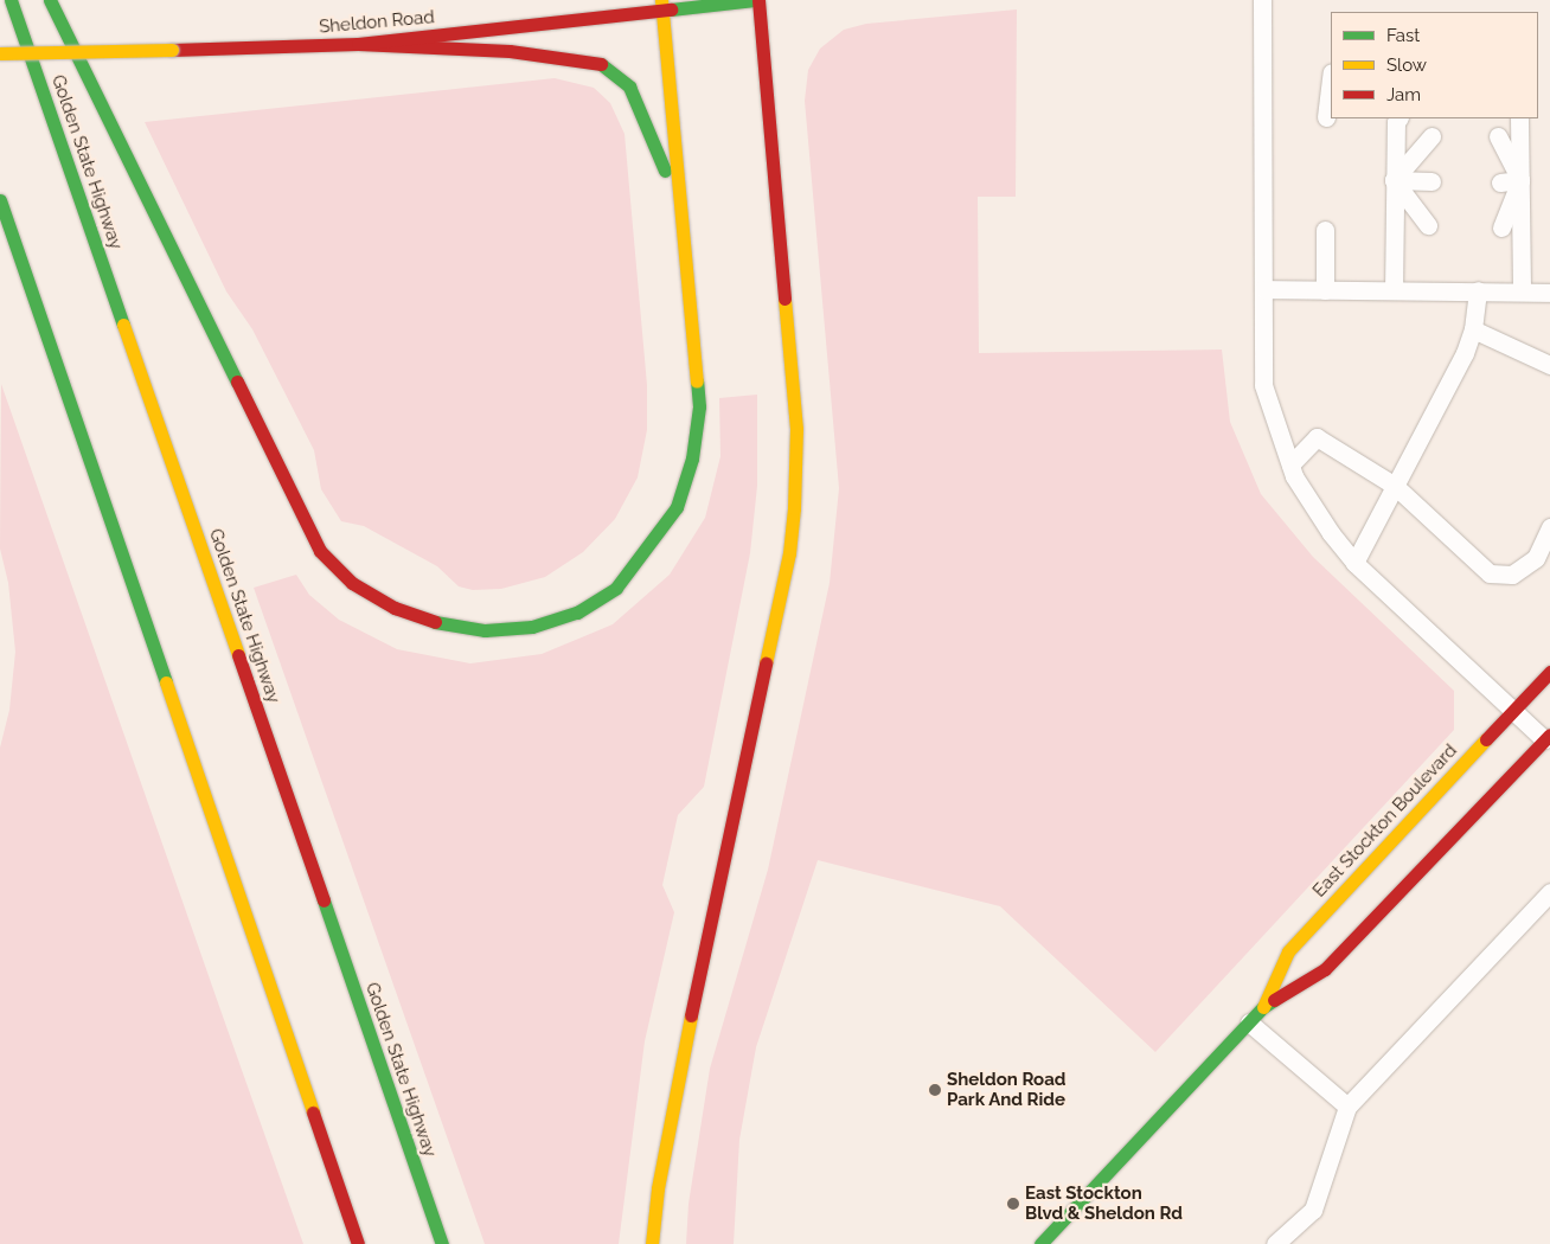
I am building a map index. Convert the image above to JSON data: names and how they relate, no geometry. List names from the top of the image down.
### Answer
{
  "streets": {
    "main road": ["Sheldon Road", "Golden State Highway", "East Stockton Boulevard"]
  },
  "places": ["Sheldon Road Park And Ride", "East Stockton Blvd & Sheldon Rd"],
  "legend": ["Fast", "Slow", "Jam"]
}
